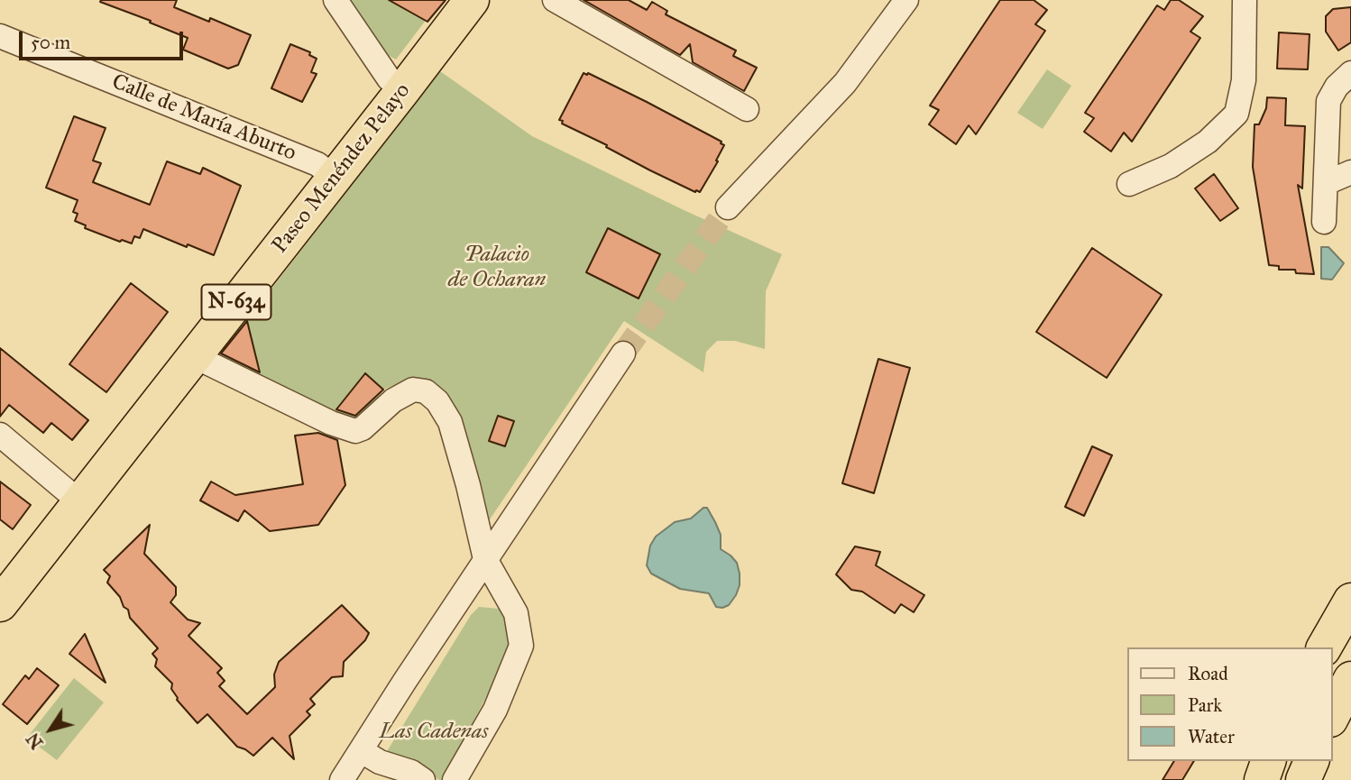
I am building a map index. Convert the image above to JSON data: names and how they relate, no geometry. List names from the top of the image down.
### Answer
{
  "streets": {
    "highway": ["Paseo Menéndez Pelayo", "N-634"],
    "street": ["Calle de María Aburto"]
  },
  "crossings": [
    ["Calle de María Aburto", "Paseo Menéndez Pelayo"]
  ],
  "parks": ["Palacio de Ocharan", "Las Cadenas"],
  "legend": ["Road", "Park", "Water"],
  "scale_bar": "50 m",
  "north": "bottom left"
}
